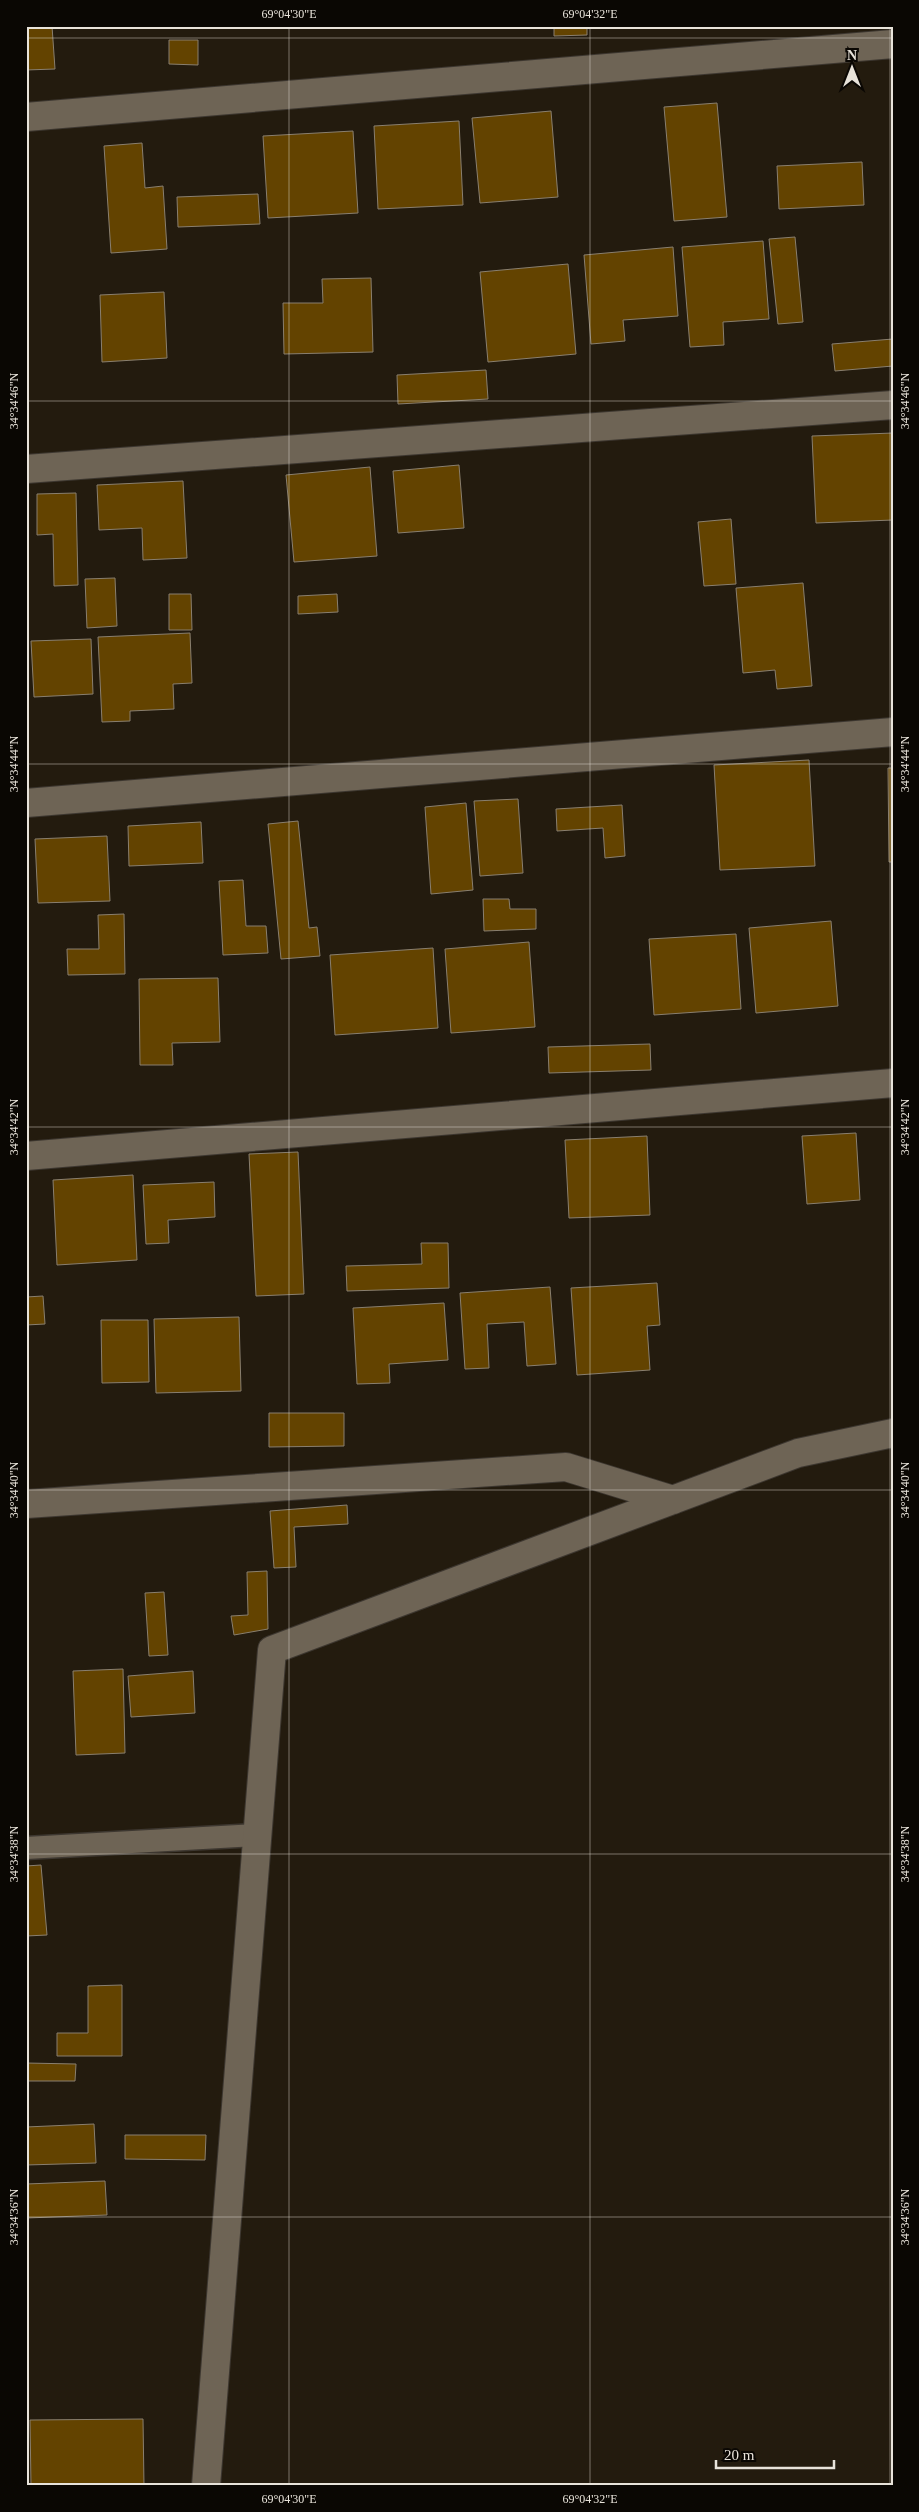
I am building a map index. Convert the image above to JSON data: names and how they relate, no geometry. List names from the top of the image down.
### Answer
{
  "scale_bar": "20 m",
  "north": "top",
  "coordinates": [
    "69°04'30\"E",
    "69°04'32\"E",
    "34°34'46\"N",
    "34°34'44\"N",
    "34°34'42\"N",
    "34°34'40\"N",
    "34°34'38\"N",
    "34°34'36\"N"
  ]
}
